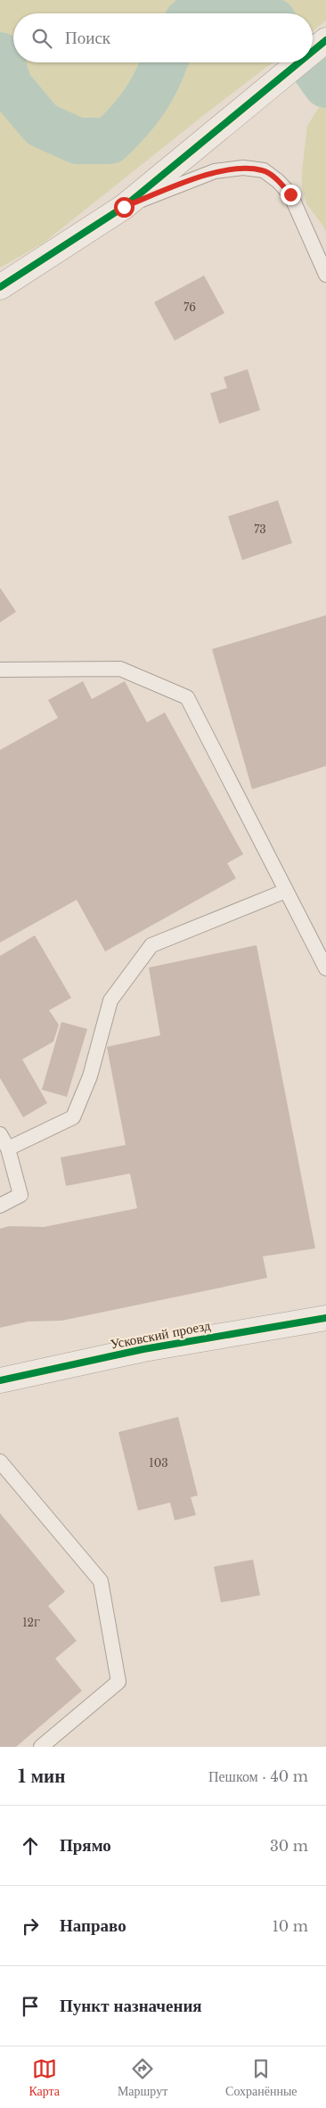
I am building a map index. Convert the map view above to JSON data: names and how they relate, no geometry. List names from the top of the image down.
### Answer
{
  "streets": {
    "street": ["Усковский проезд"]
  },
  "house_numbers": [
    "76",
    "73",
    "103",
    "12Г"
  ],
  "page": {
    "search": "Поиск",
    "heading": ["1 мин", "Пешком · 40 m"],
    "list": [
      ["Прямо", "30 m"],
      ["Направо", "10 m"],
      "Пункт назначения"
    ],
    "nav": ["Карта", "Маршрут", "Сохранённые"]
  }
}
